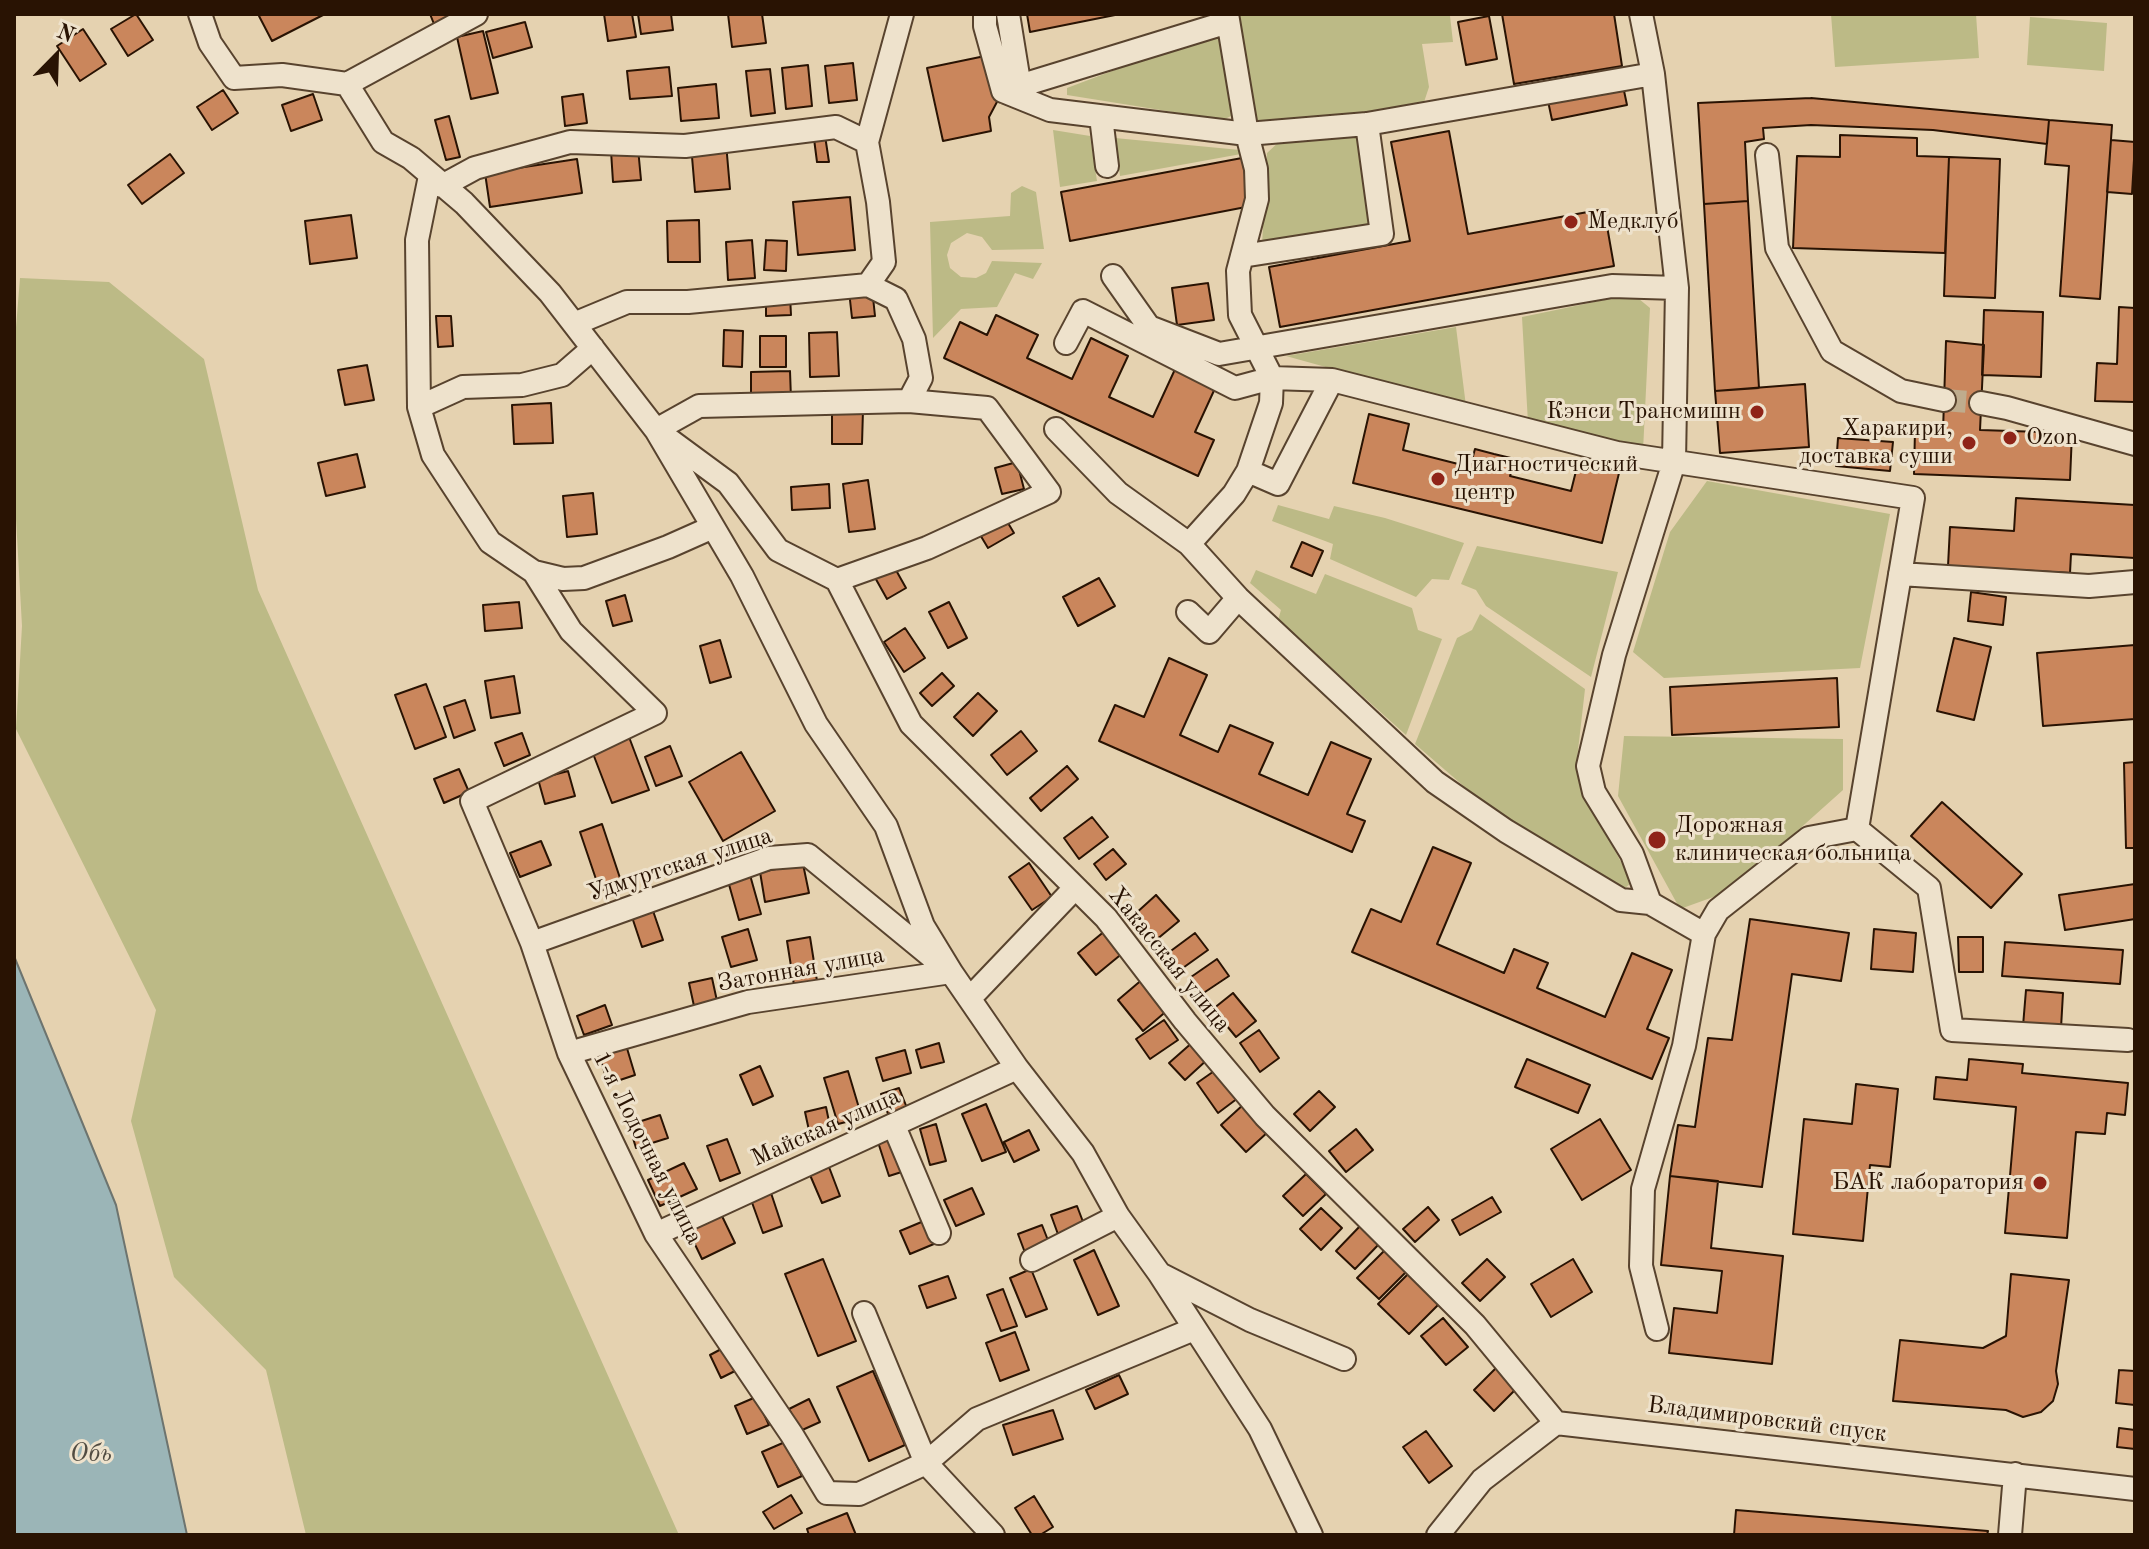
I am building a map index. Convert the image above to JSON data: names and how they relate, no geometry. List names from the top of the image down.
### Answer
{
  "streets": {
    "street": [
      "Удмуртская улица",
      "Хакасская улица",
      "Затонная улица",
      "Майская улица",
      "1-я Лодочная улица",
      "Владимировский спуск"
    ]
  },
  "crossings": [
    ["Удмуртская улица", "Затонная улица"],
    ["Удмуртская улица", "1-я Лодочная улица"],
    ["Хакасская улица", "Владимировский спуск"],
    ["Затонная улица", "1-я Лодочная улица"],
    ["Майская улица", "1-я Лодочная улица"]
  ],
  "water": ["Обь"],
  "places": [
    "Медклуб",
    "Кэнси Трансмишн",
    "Ozon",
    "Харакири, доставка суши",
    "Диагностический центр",
    "Дорожная клиническая больница",
    "БАК лаборатория"
  ],
  "north": "top right"
}
